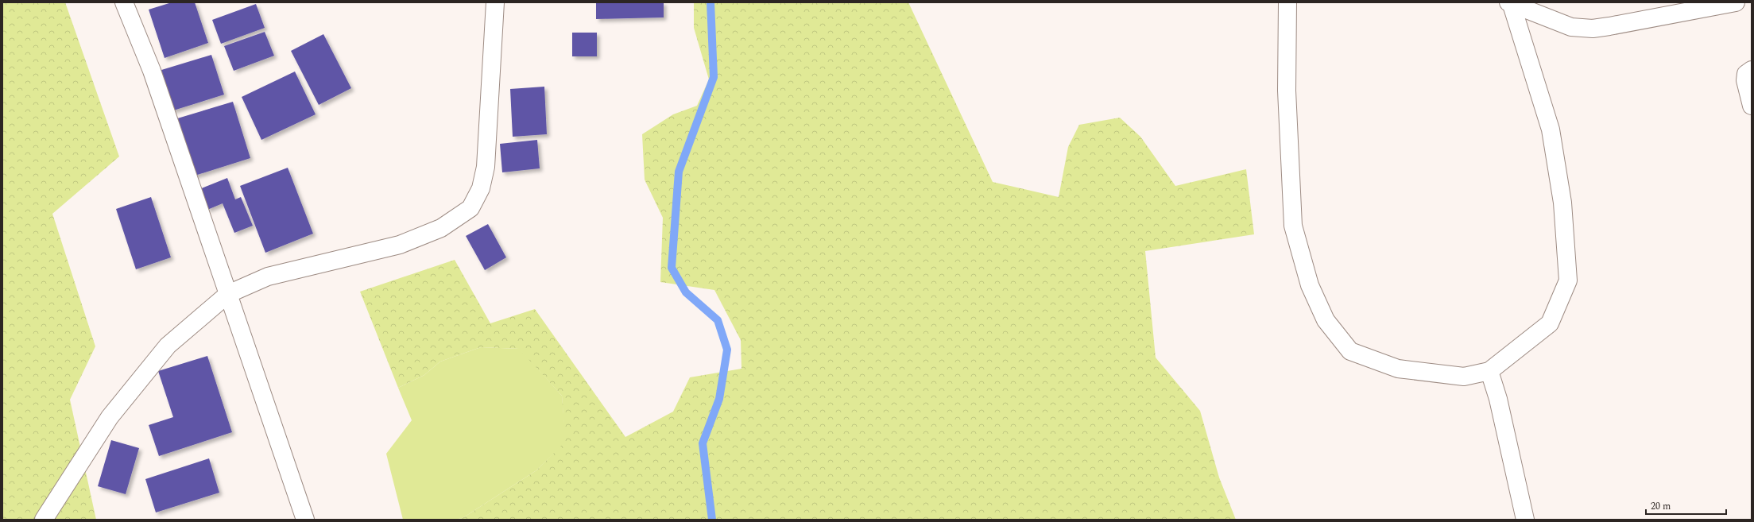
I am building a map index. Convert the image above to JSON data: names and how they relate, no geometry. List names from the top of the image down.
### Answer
{
  "scale_bar": "20 m"
}
